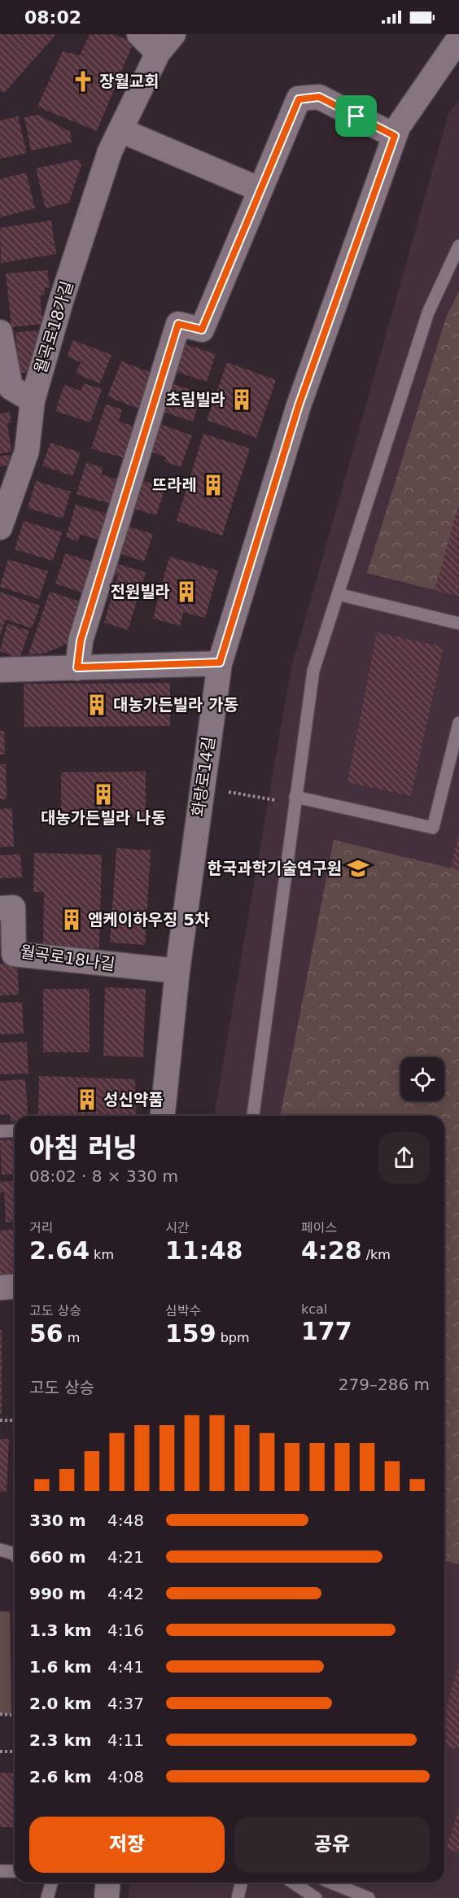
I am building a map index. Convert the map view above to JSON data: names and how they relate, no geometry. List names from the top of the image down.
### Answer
{
  "streets": {
    "street": ["월곡로18가길", "화랑로14길", "월곡로18나길"]
  },
  "crossings": [
    ["화랑로14길", "월곡로18나길"]
  ],
  "places": {
    "church": ["장월교회"],
    "building": [
      "초림빌라",
      "뜨라레",
      "전원빌라",
      "대농가든빌라 가동",
      "대농가든빌라 나동",
      "엠케이하우징 5차",
      "성신약품"
    ],
    "school or university": ["한국과학기술연구원"]
  },
  "page": {
    "status": "08:02",
    "heading": ["아침 러닝", "08:02 · 8 × 330 m"],
    "stats": [
      ["거리", "2.64 km"],
      ["시간", "11:48"],
      ["페이스", "4:28 /km"],
      ["고도 상승", "56 m"],
      ["심박수", "159 bpm"],
      ["kcal", "177"]
    ],
    "chart": ["고도 상승", "279–286 m"],
    "list": [
      {
        "name": "330 m",
        "note": "4:48"
      },
      {
        "name": "660 m",
        "note": "4:21"
      },
      {
        "name": "990 m",
        "note": "4:42"
      },
      {
        "name": "1.3 km",
        "note": "4:16"
      },
      {
        "name": "1.6 km",
        "note": "4:41"
      },
      {
        "name": "2.0 km",
        "note": "4:37"
      },
      {
        "name": "2.3 km",
        "note": "4:11"
      },
      {
        "name": "2.6 km",
        "note": "4:08"
      }
    ],
    "buttons": ["저장", "공유"]
  }
}
